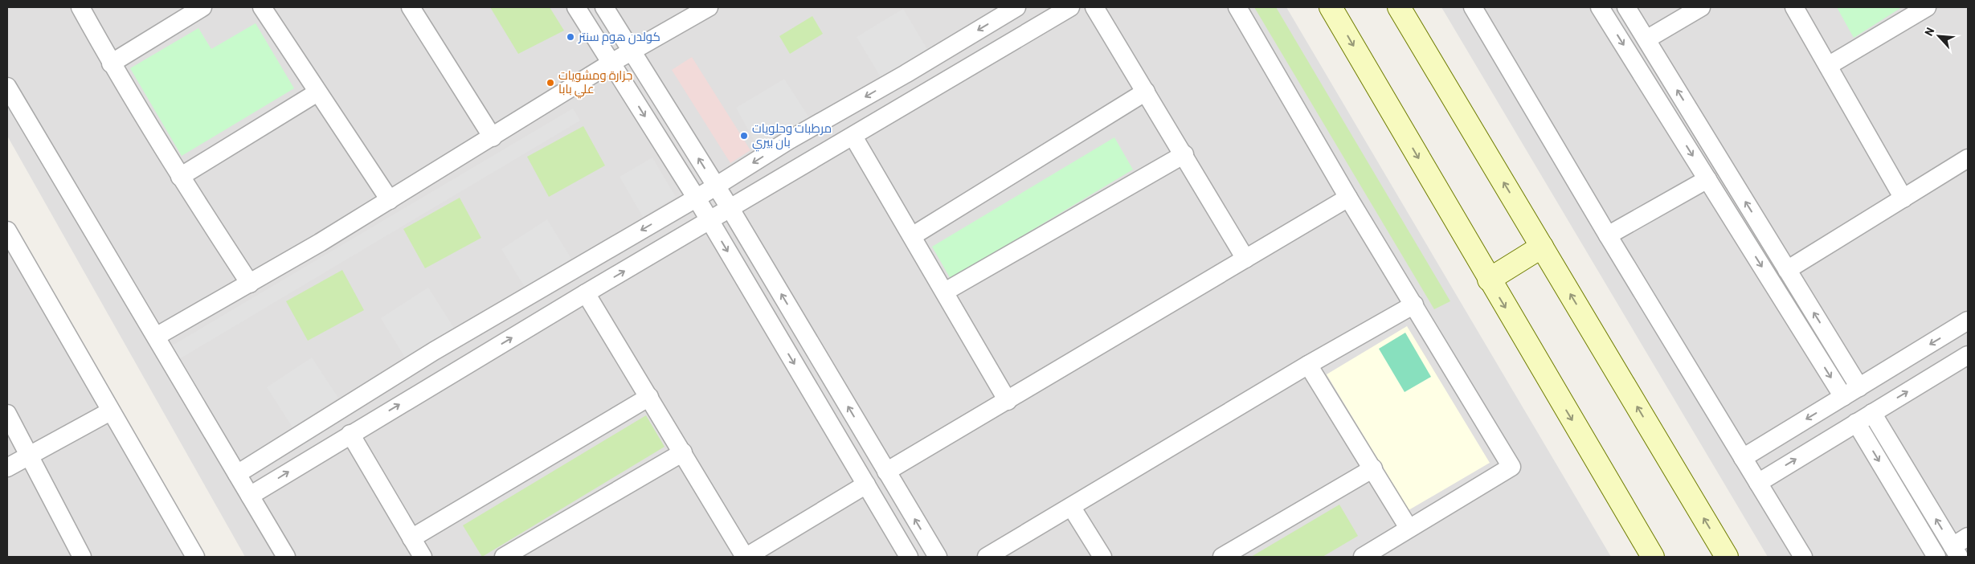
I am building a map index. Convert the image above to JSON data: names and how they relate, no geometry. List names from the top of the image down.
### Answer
{
  "places": ["كولدن هوم سنتر", "جزارة ومشويات علي بابا", "مرطبات وحلويات بان بيري"],
  "north": "top left"
}
